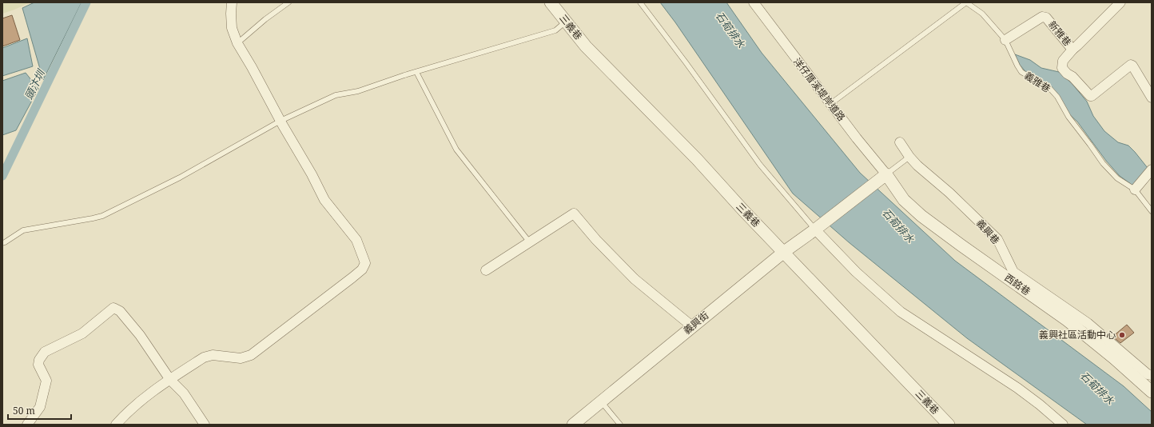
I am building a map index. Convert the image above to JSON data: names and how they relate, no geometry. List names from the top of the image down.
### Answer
{
  "streets": {
    "street": [
      "三義巷",
      "新雅巷",
      "洋仔厝溪堤岸道路",
      "義興巷",
      "西銘巷",
      "義興街"
    ],
    "lane": ["義雅巷"]
  },
  "crossings": [
    ["三義巷", "義興街"],
    ["新雅巷", "義雅巷"],
    ["洋仔厝溪堤岸道路", "西銘巷"],
    ["洋仔厝溪堤岸道路", "義興街"],
    ["西銘巷", "義興街"]
  ],
  "water": ["石筍排水", "頭汴圳"],
  "places": ["義興社區活動中心"],
  "scale_bar": "50 m"
}
